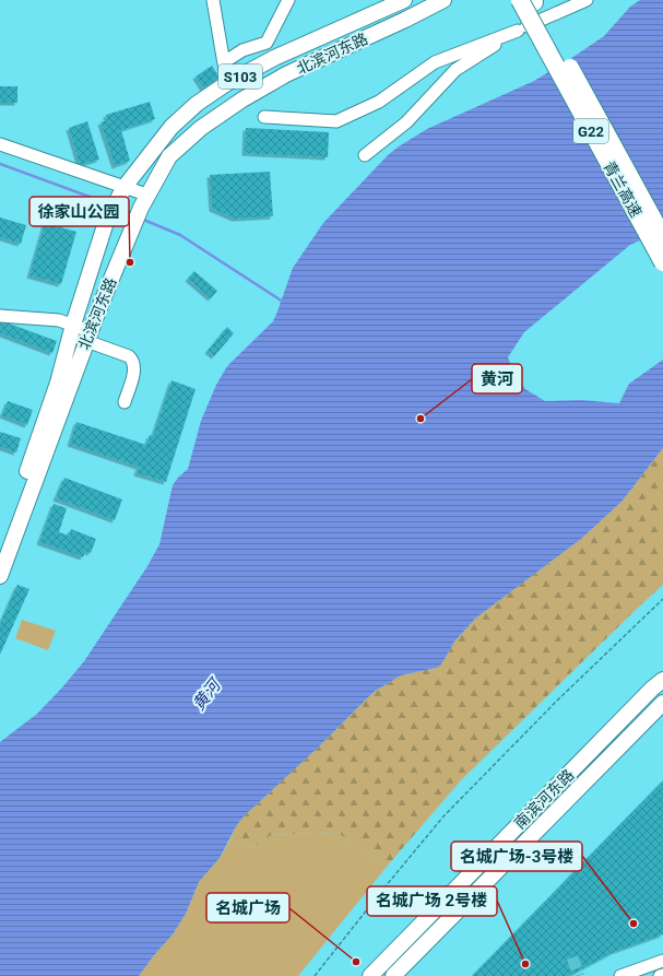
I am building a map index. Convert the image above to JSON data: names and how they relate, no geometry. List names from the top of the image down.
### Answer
{
  "streets": {
    "highway": ["G22", "青兰高速"],
    "main road": ["北滨河东路", "S103", "南滨河东路"]
  },
  "water": ["黄河"],
  "places": [
    "徐家山公园",
    "黄河",
    "名城广场-3号楼",
    "名城广场",
    "名城广场 2号楼"
  ]
}
